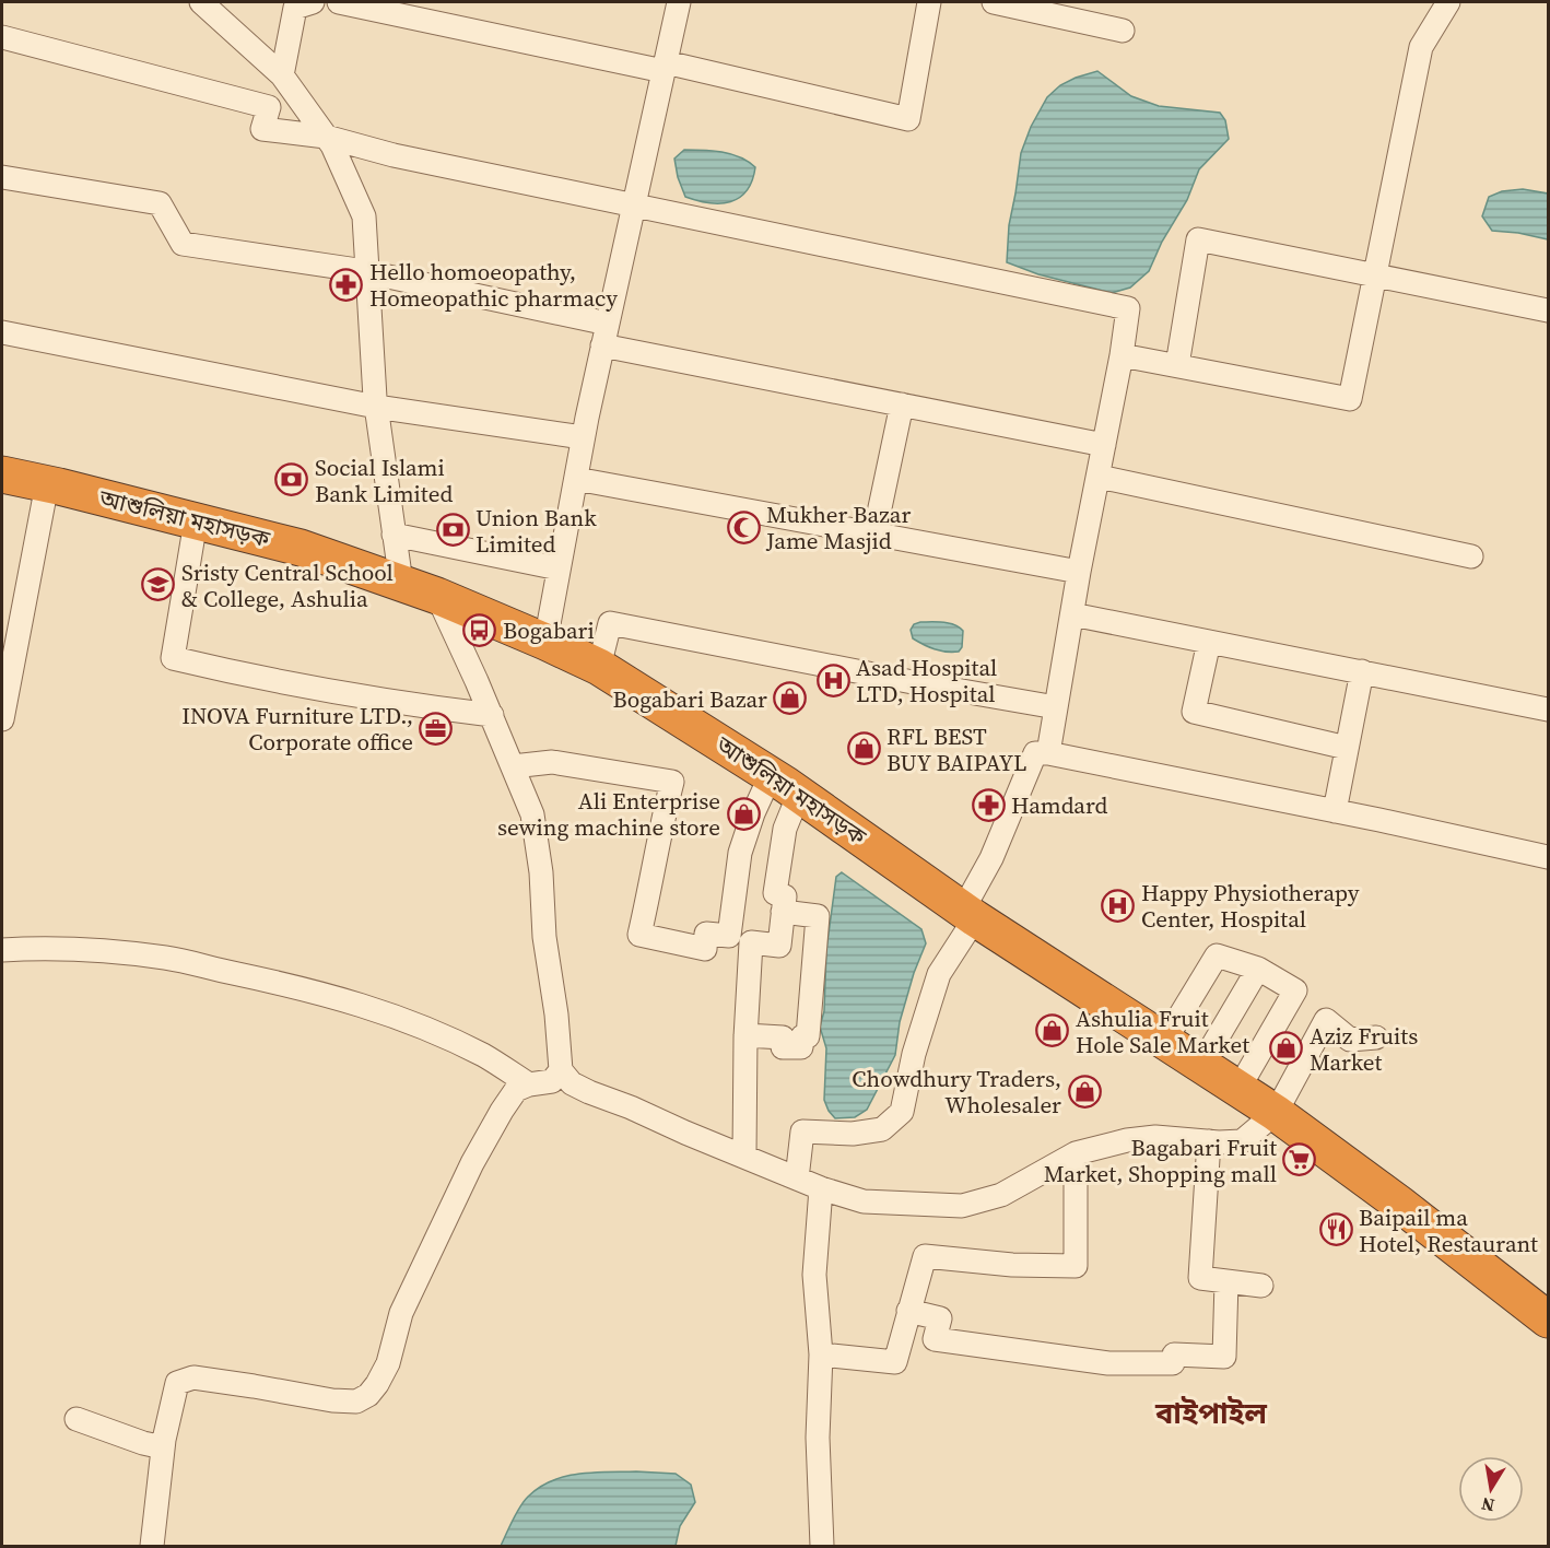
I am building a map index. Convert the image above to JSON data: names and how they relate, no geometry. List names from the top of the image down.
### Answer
{
  "streets": {
    "highway": ["আশুলিয়া মহাসড়ক"]
  },
  "districts": ["বাইপাইল"],
  "places": {
    "pharmacy": ["Hello homoeopathy, Homeopathic pharmacy", "Hamdard"],
    "bank": ["Social Islami Bank Limited", "Union Bank Limited"],
    "mosque": ["Mukher Bazar Jame Masjid"],
    "school or university": ["Sristy Central School & College, Ashulia"],
    "bus stop": ["Bogabari"],
    "hospital": ["Asad Hospital LTD, Hospital", "Happy Physiotherapy Center, Hospital"],
    "shop": [
      "Bogabari Bazar",
      "RFL BEST BUY BAIPAYL",
      "Ali Enterprise sewing machine store",
      "Ashulia Fruit Hole Sale Market",
      "Aziz Fruits Market",
      "Chowdhury Traders, Wholesaler"
    ],
    "office": ["INOVA Furniture LTD., Corporate office"],
    "supermarket": ["Bagabari Fruit Market, Shopping mall"],
    "restaurant": ["Baipail ma Hotel, Restaurant"]
  },
  "north": "bottom"
}
